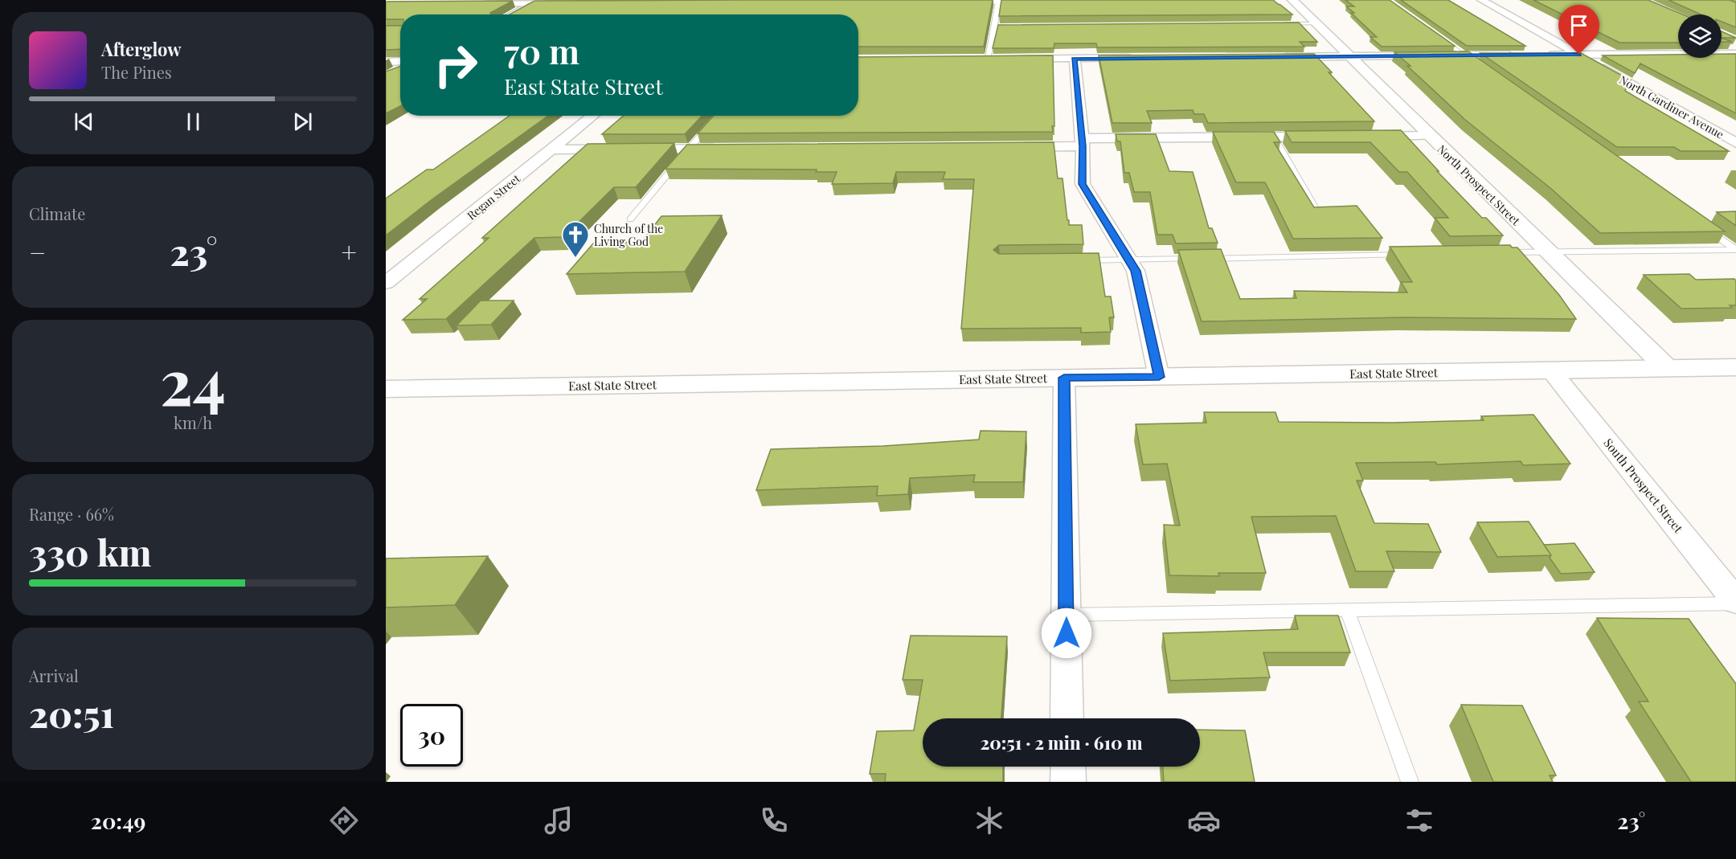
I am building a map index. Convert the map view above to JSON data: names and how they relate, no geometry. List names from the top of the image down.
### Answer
{
  "streets": {
    "street": [
      "North Gardiner Avenue",
      "North Prospect Street",
      "Regan Street",
      "East State Street",
      "South Prospect Street"
    ]
  },
  "crossings": [
    ["North Prospect Street", "East State Street"],
    ["East State Street", "South Prospect Street"]
  ],
  "places": {
    "church": ["Church of the Living God"]
  },
  "page": {
    "turn": ["70 m", "East State Street"],
    "song": ["Afterglow", "The Pines"],
    "tile": [
      "Climate",
      ["24", "km/h"],
      ["Range · 66%", "330 km"],
      ["Arrival", "20:51"]
    ],
    "heat": ["−", "23°", "+"],
    "limit": "30",
    "trip": "20:51 · 2 min · 610 m",
    "tabs": ["20:49", "23°"]
  }
}
